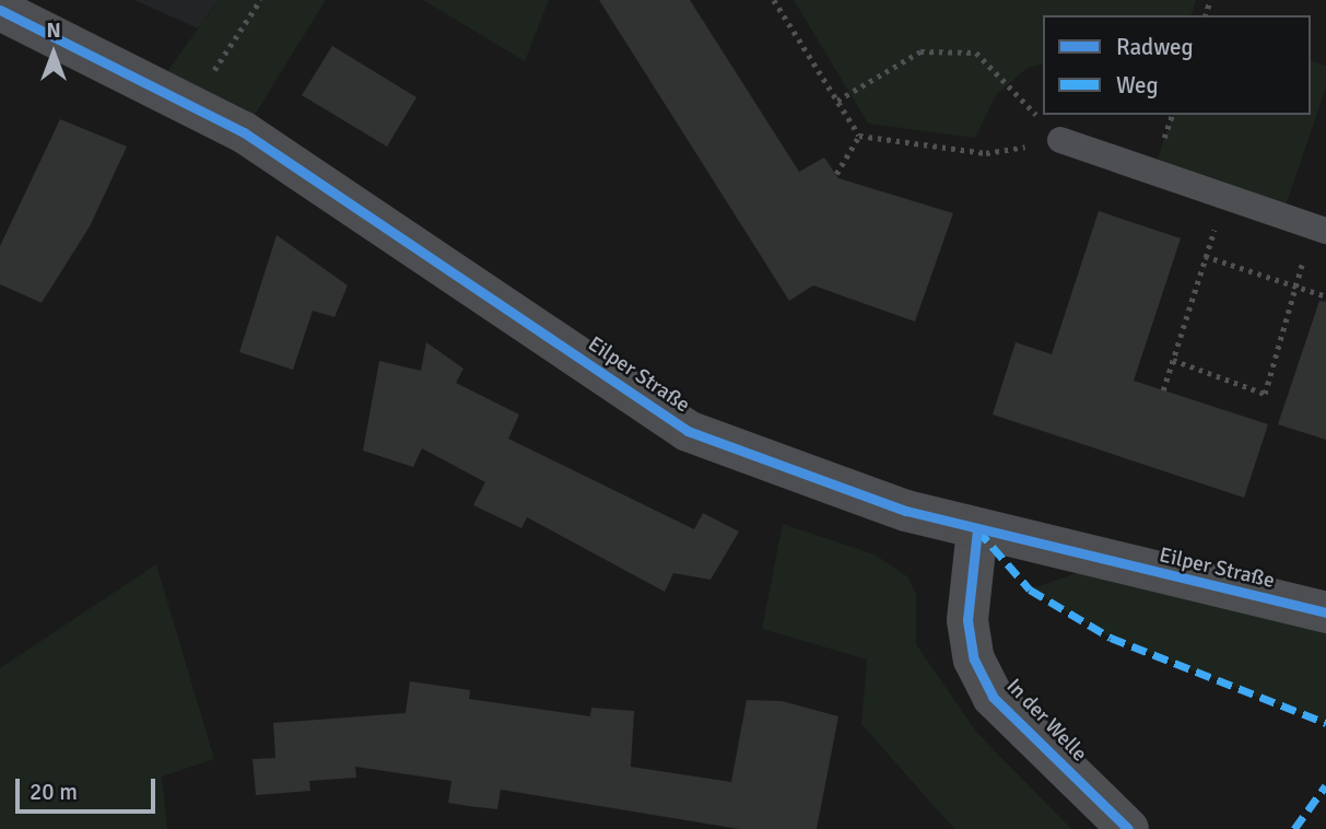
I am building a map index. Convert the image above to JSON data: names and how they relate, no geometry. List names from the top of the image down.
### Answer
{
  "streets": {
    "main road": ["Eilper Straße"],
    "street": ["In der Welle"]
  },
  "crossings": [
    ["Eilper Straße", "In der Welle"]
  ],
  "legend": ["Radweg", "Weg"],
  "scale_bar": "20 m",
  "north": "top"
}
